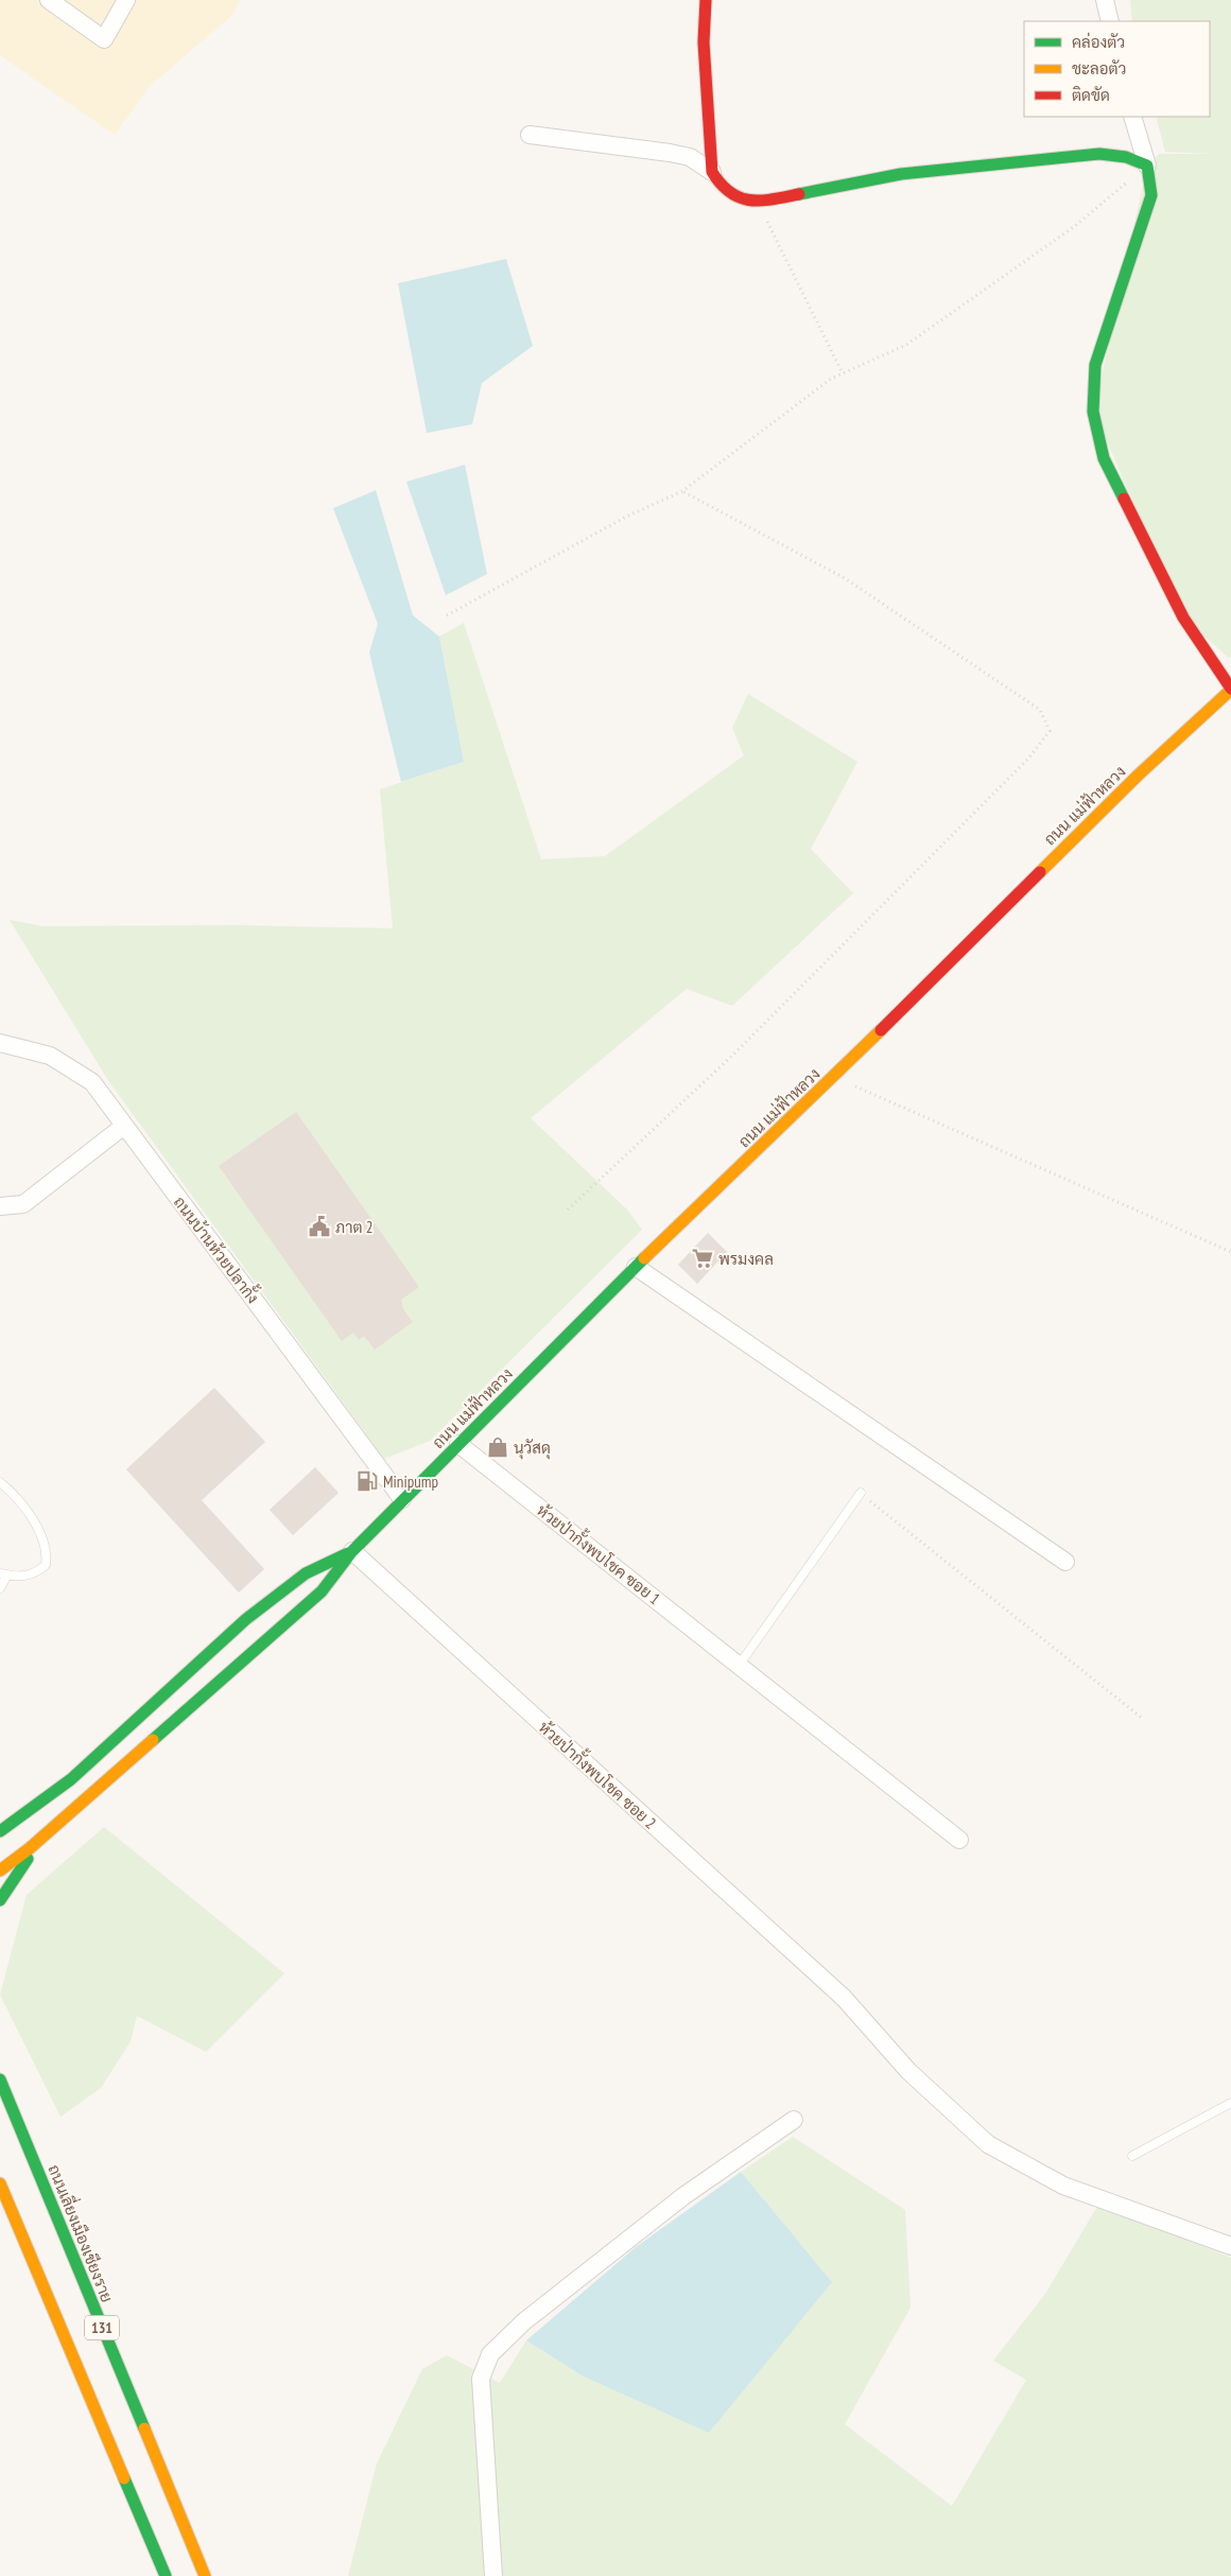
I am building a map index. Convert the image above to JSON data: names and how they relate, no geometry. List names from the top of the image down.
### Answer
{
  "streets": {
    "main road": ["ถนน แม่ฟ้าหลวง", "ถนนเลี่ยงเมืองเชียงราย", "131"],
    "street": ["ถนนบ้านห้วยปลากั้ง", "ห้วยป่ากั้งพบโชค ซอย 1", "ห้วยป่ากั้งพบโชค ซอย 2"]
  },
  "crossings": [
    ["ถนน แม่ฟ้าหลวง", "ถนนบ้านห้วยปลากั้ง"],
    ["ถนน แม่ฟ้าหลวง", "ห้วยป่ากั้งพบโชค ซอย 1"],
    ["ถนน แม่ฟ้าหลวง", "ห้วยป่ากั้งพบโชค ซอย 2"]
  ],
  "places": {
    "public building": ["ภาต 2"],
    "supermarket": ["พรมงคล"],
    "shop": ["นุวัสดุ"],
    "fuel station": ["Minipump"]
  },
  "legend": ["คล่องตัว", "ชะลอตัว", "ติดขัด"]
}
